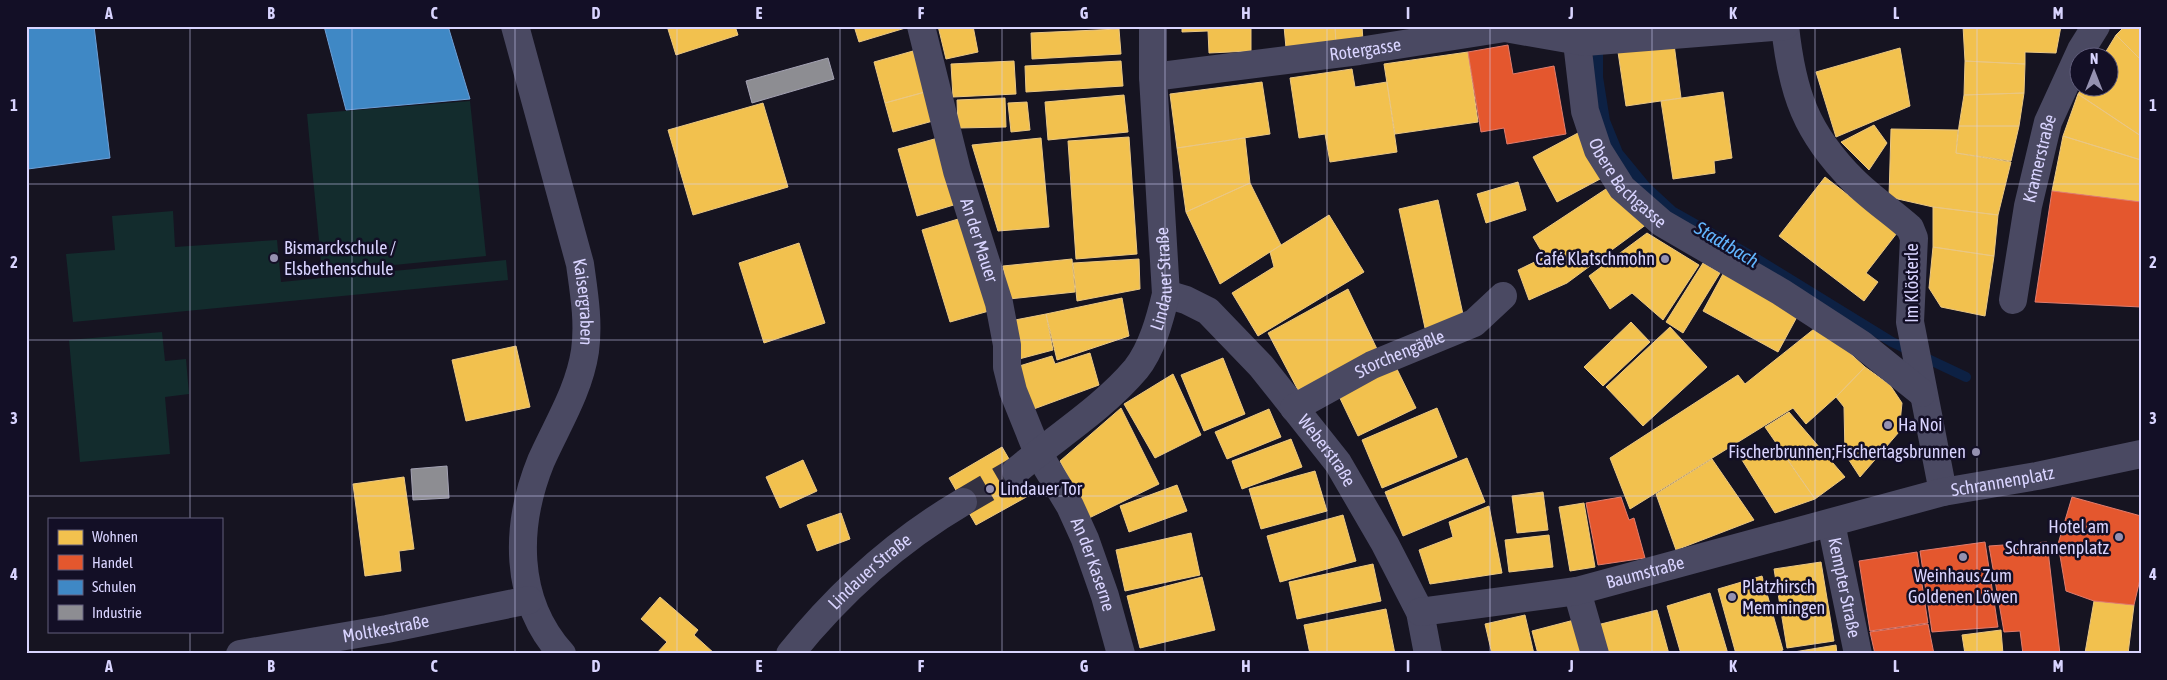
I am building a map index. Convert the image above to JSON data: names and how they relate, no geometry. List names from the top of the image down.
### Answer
{
  "streets": {
    "street": [
      "Rotergasse",
      "Kramerstraße",
      "Obere Bachgasse",
      "An der Mauer",
      "Lindauer Straße",
      "Im Klösterle",
      "Kaisergraben",
      "Storchengäßle",
      "Weberstraße",
      "Schrannenplatz",
      "An der Kaserne",
      "Baumstraße",
      "Kempter Straße",
      "Moltkestraße"
    ]
  },
  "crossings": [
    ["Rotergasse", "Obere Bachgasse"],
    ["Rotergasse", "Lindauer Straße"],
    ["Rotergasse", "Im Klösterle"],
    ["Obere Bachgasse", "Im Klösterle"],
    ["An der Mauer", "Lindauer Straße"],
    ["An der Mauer", "An der Kaserne"],
    ["Lindauer Straße", "Weberstraße"],
    ["Lindauer Straße", "An der Kaserne"],
    ["Im Klösterle", "Schrannenplatz"],
    ["Kaisergraben", "Moltkestraße"],
    ["Storchengäßle", "Weberstraße"],
    ["Weberstraße", "Baumstraße"],
    ["Schrannenplatz", "Baumstraße"],
    ["Baumstraße", "Kempter Straße"]
  ],
  "water": ["Stadtbach"],
  "places": [
    "Bismarckschule / Elsbethenschule",
    "Café Klatschmohn",
    "Ha Noi",
    "Fischerbrunnen;Fischertagsbrunnen",
    "Lindauer Tor",
    "Hotel am Schrannenplatz",
    "Weinhaus Zum Goldenen Löwen",
    "Platzhirsch Memmingen"
  ],
  "legend": [
    "Wohnen",
    "Handel",
    "Schulen",
    "Industrie"
  ],
  "north": "top",
  "grid": {
    "columns": [
      "A",
      "B",
      "C",
      "D",
      "E",
      "F",
      "G",
      "H",
      "I",
      "J",
      "K",
      "L",
      "M"
    ],
    "rows": [
      "1",
      "2",
      "3",
      "4"
    ]
  }
}
